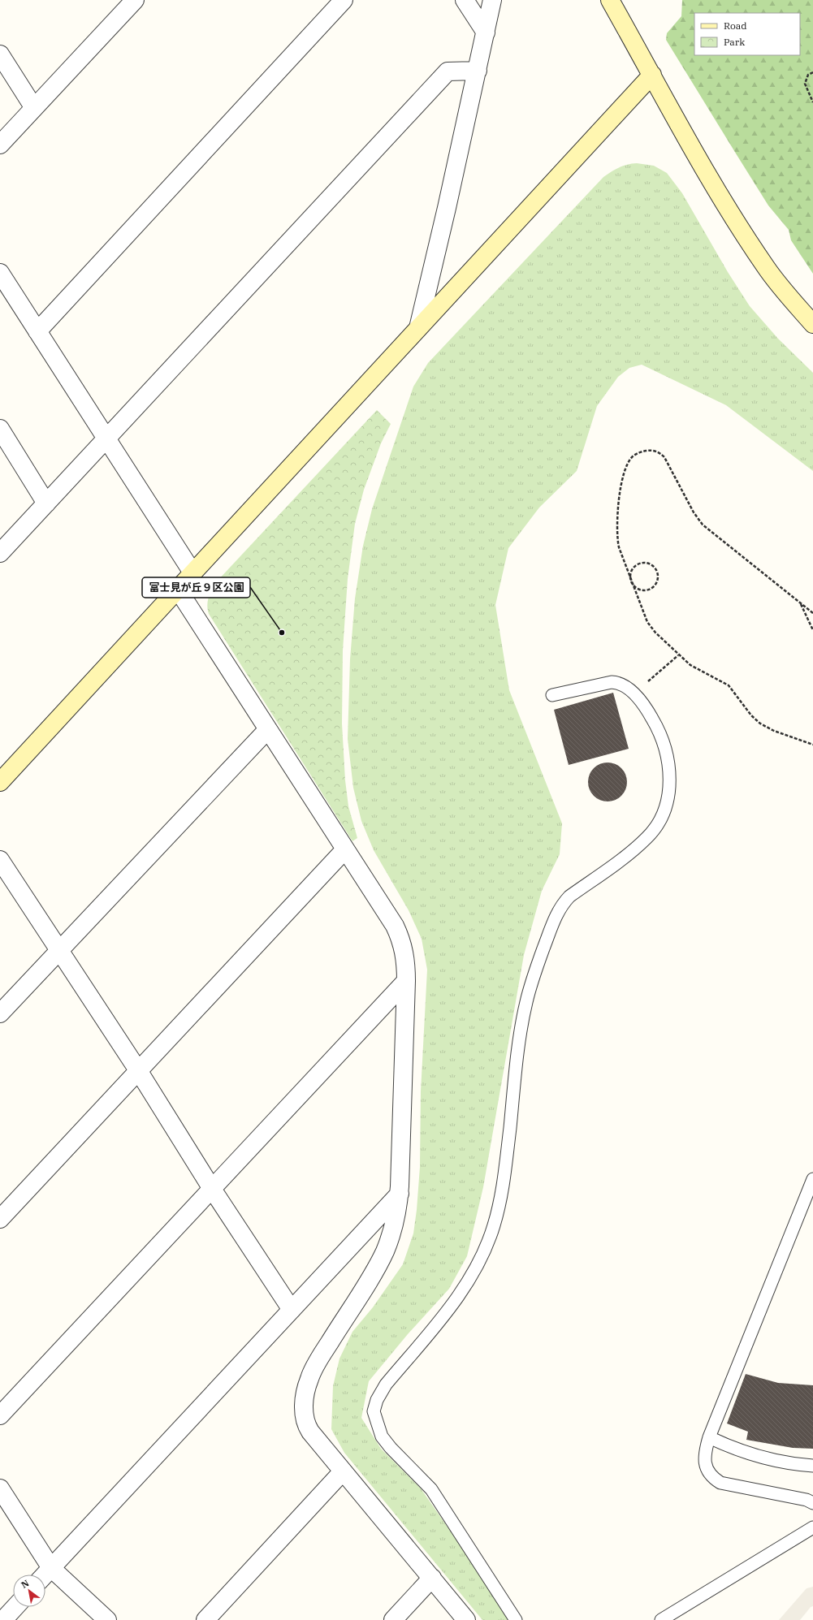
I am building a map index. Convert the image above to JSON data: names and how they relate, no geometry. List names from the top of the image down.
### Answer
{
  "places": ["富士見が丘９区公園"],
  "legend": ["Road", "Park"],
  "north": "top left"
}
